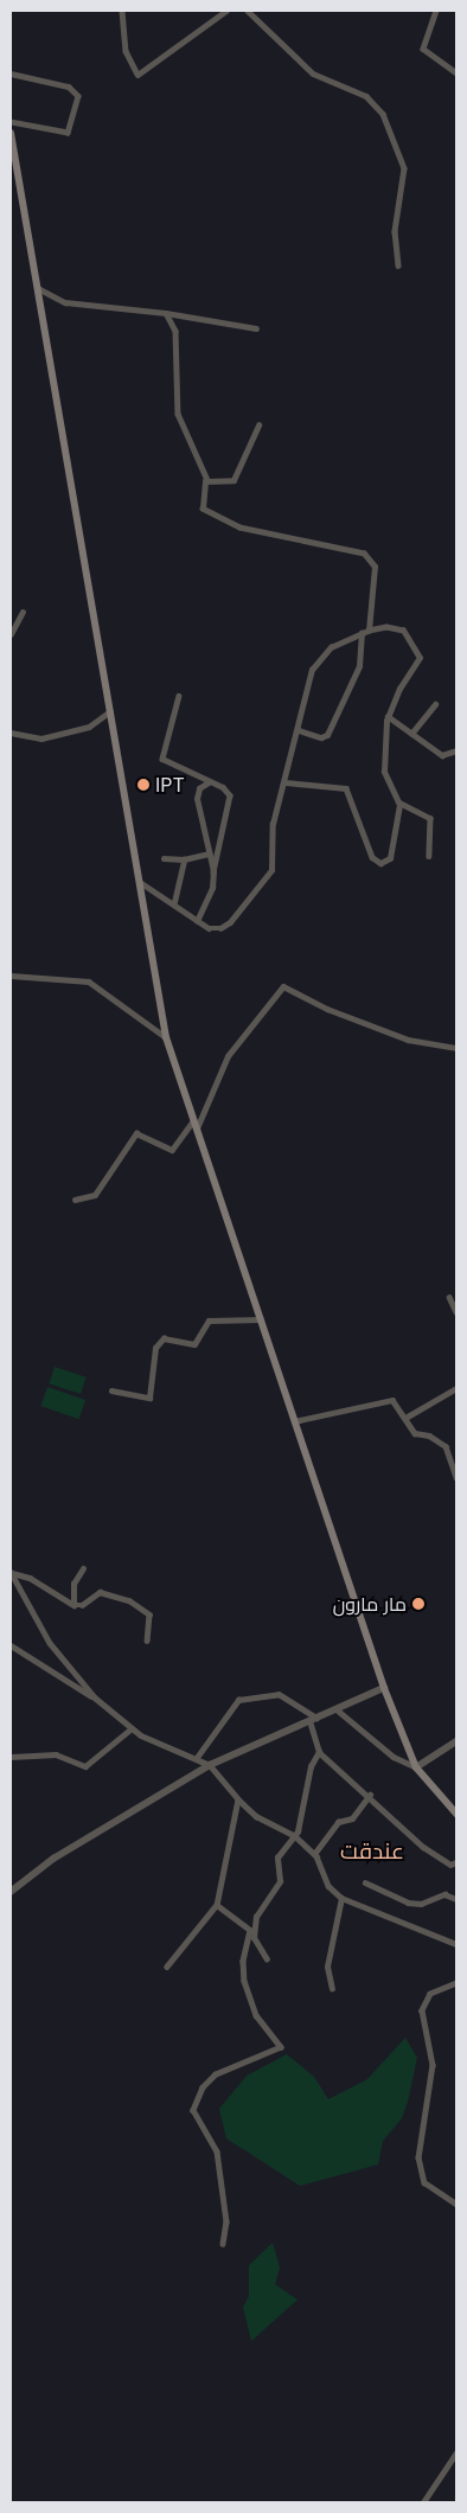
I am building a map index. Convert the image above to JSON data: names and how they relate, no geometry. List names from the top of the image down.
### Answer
{
  "districts": ["عندقت"],
  "places": ["IPT", "مار مارون"]
}
